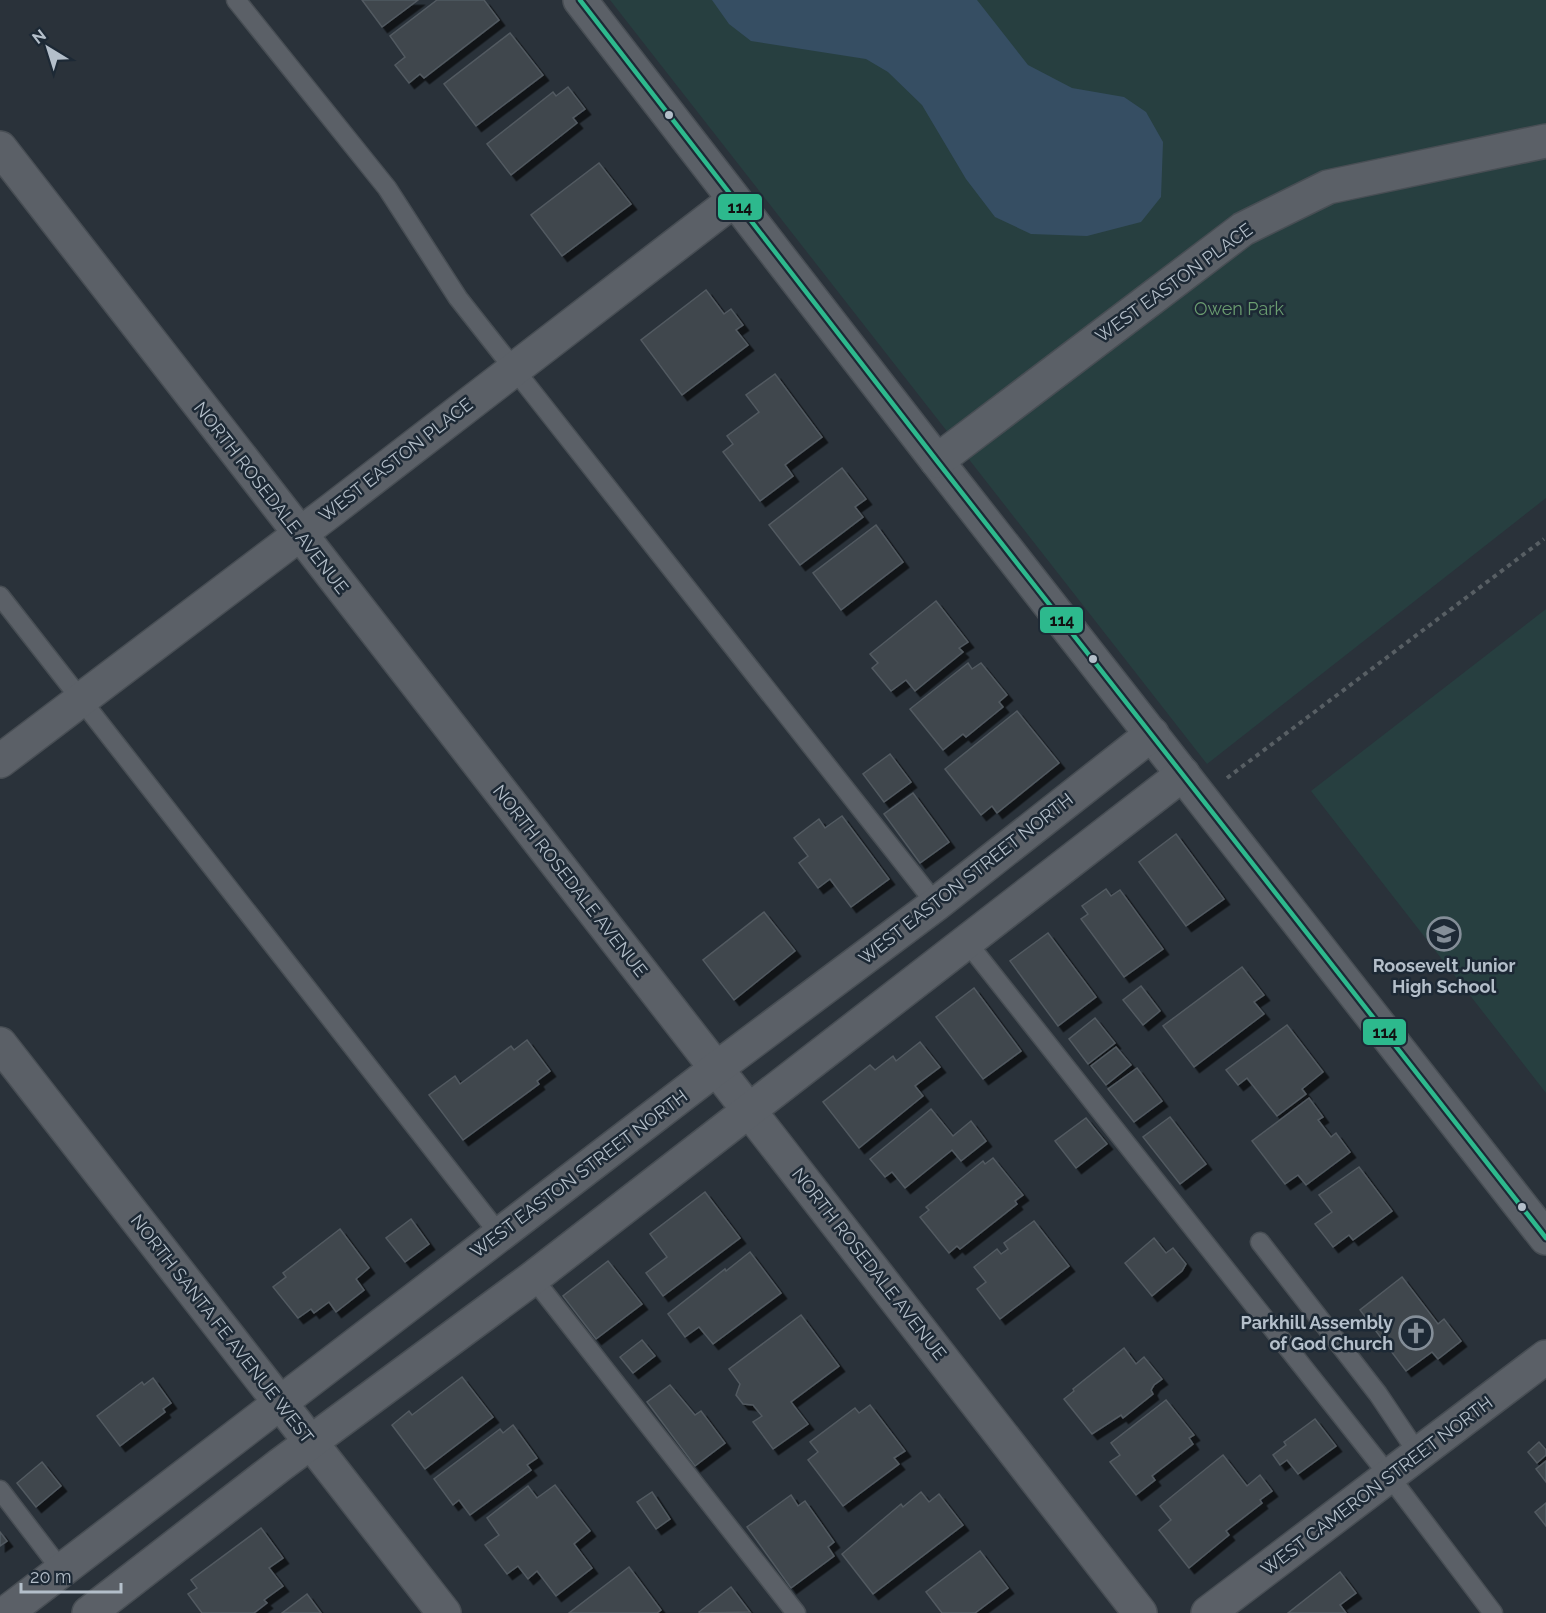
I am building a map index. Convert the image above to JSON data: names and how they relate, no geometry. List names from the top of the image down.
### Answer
{
  "streets": {
    "street": [
      "WEST EASTON PLACE",
      "NORTH ROSEDALE AVENUE",
      "WEST EASTON STREET NORTH",
      "NORTH SANTA FE AVENUE WEST",
      "WEST CAMERON STREET NORTH"
    ]
  },
  "crossings": [
    ["WEST EASTON PLACE", "NORTH ROSEDALE AVENUE"],
    ["NORTH ROSEDALE AVENUE", "WEST EASTON STREET NORTH"],
    ["WEST EASTON STREET NORTH", "NORTH SANTA FE AVENUE WEST"]
  ],
  "parks": ["Owen Park"],
  "places": {
    "school or university": ["Roosevelt Junior High School"],
    "church": ["Parkhill Assembly of God Church"]
  },
  "lines": ["transit line 114"],
  "scale_bar": "20 m",
  "north": "top left"
}
